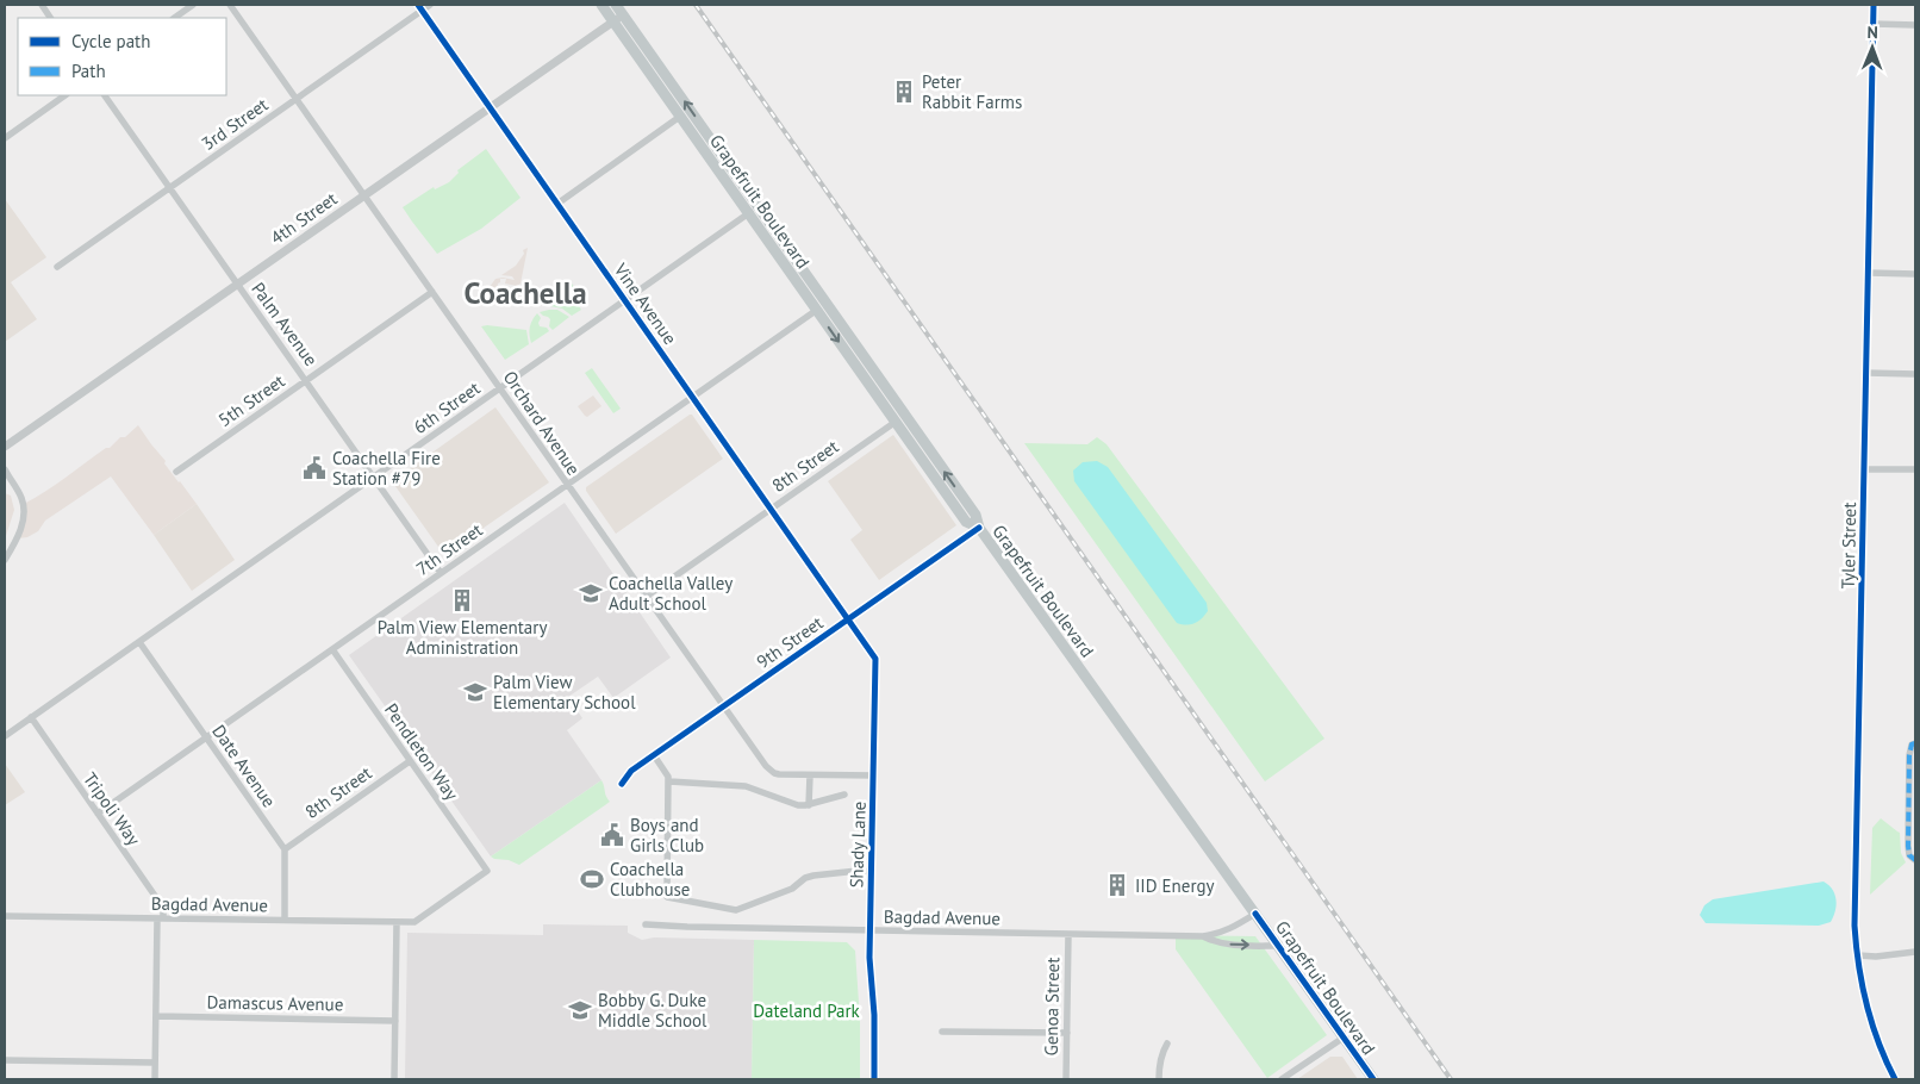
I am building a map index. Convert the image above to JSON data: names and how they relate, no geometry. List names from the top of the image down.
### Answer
{
  "streets": {
    "main road": ["Grapefruit Boulevard"],
    "street": [
      "3rd Street",
      "4th Street",
      "Vine Avenue",
      "Palm Avenue",
      "5th Street",
      "6th Street",
      "Orchard Avenue",
      "8th Street",
      "Tyler Street",
      "7th Street",
      "9th Street",
      "Pendleton Way",
      "Date Avenue",
      "Tripoli Way",
      "Shady Lane",
      "Bagdad Avenue",
      "Damascus Avenue",
      "Genoa Street"
    ]
  },
  "crossings": [
    ["3rd Street", "Vine Avenue"],
    ["3rd Street", "Palm Avenue"],
    ["3rd Street", "Orchard Avenue"],
    ["Grapefruit Boulevard", "4th Street"],
    ["Grapefruit Boulevard", "6th Street"],
    ["Grapefruit Boulevard", "8th Street"],
    ["Grapefruit Boulevard", "7th Street"],
    ["Grapefruit Boulevard", "9th Street"],
    ["Grapefruit Boulevard", "Bagdad Avenue"],
    ["4th Street", "Vine Avenue"],
    ["4th Street", "Palm Avenue"],
    ["4th Street", "Orchard Avenue"],
    ["Vine Avenue", "6th Street"],
    ["Vine Avenue", "8th Street"],
    ["Vine Avenue", "7th Street"],
    ["Vine Avenue", "9th Street"],
    ["Vine Avenue", "Shady Lane"],
    ["Palm Avenue", "5th Street"],
    ["Palm Avenue", "6th Street"],
    ["Palm Avenue", "7th Street"],
    ["5th Street", "Orchard Avenue"],
    ["6th Street", "Orchard Avenue"],
    ["6th Street", "Date Avenue"],
    ["6th Street", "Tripoli Way"],
    ["Orchard Avenue", "8th Street"],
    ["Orchard Avenue", "7th Street"],
    ["Orchard Avenue", "9th Street"],
    ["Orchard Avenue", "Shady Lane"],
    ["8th Street", "Pendleton Way"],
    ["8th Street", "Date Avenue"],
    ["7th Street", "Pendleton Way"],
    ["7th Street", "Date Avenue"],
    ["7th Street", "Tripoli Way"],
    ["9th Street", "Shady Lane"],
    ["Pendleton Way", "Bagdad Avenue"],
    ["Tripoli Way", "Bagdad Avenue"],
    ["Tripoli Way", "Damascus Avenue"],
    ["Shady Lane", "Bagdad Avenue"],
    ["Bagdad Avenue", "Genoa Street"]
  ],
  "districts": ["Coachella"],
  "parks": ["Dateland Park"],
  "places": {
    "building": ["Peter Rabbit Farms", "Palm View Elementary Administration", "IID Energy"],
    "public building": ["Coachella Fire Station #79", "Boys and Girls Club"],
    "school or university": ["Coachella Valley Adult School", "Palm View Elementary School", "Bobby G. Duke Middle School"],
    "sports": ["Coachella Clubhouse"]
  },
  "legend": ["Cycle path", "Path"],
  "north": "top"
}
